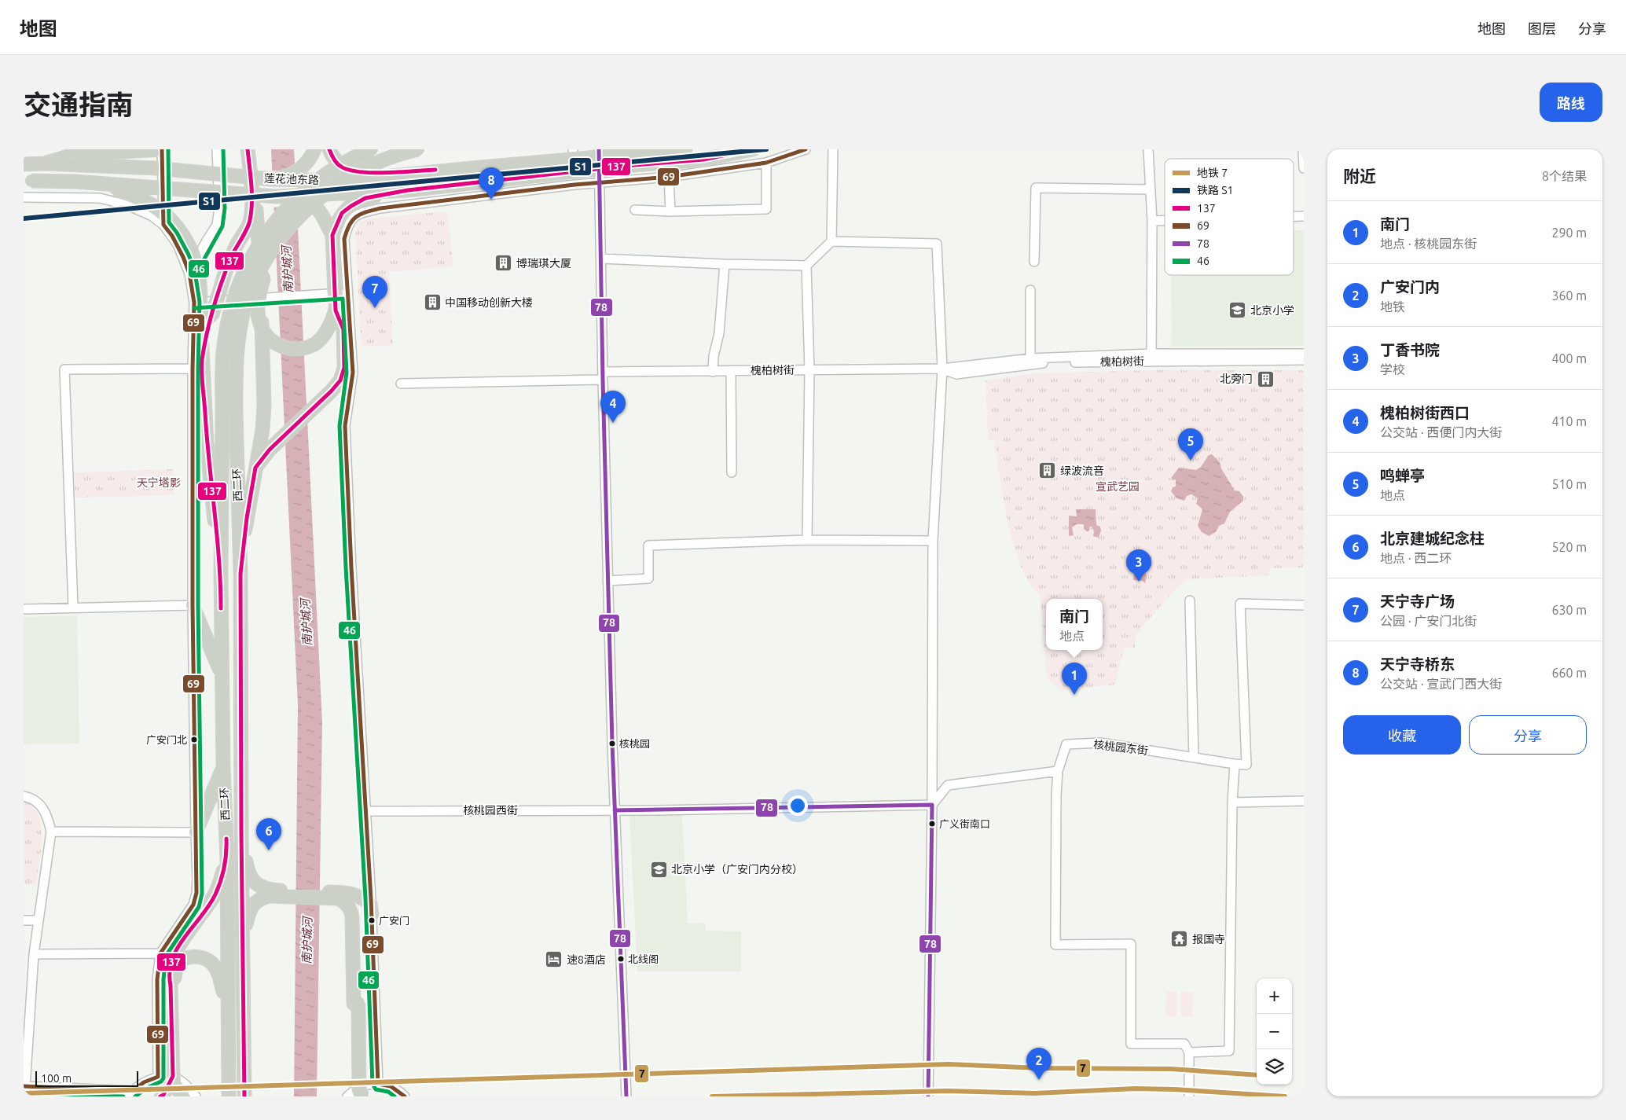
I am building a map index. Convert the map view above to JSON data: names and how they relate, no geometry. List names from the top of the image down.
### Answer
{
  "streets": {
    "highway": ["莲花池东路", "西二环"],
    "street": ["槐柏树街", "核桃园东街", "核桃园西街"]
  },
  "water": ["南护城河"],
  "parks": ["天宁塔影", "宣武艺园"],
  "places": {
    "building": [
      "博瑞琪大厦",
      "中国移动创新大楼",
      "北旁门",
      "绿波流音"
    ],
    "school or university": ["北京小学", "北京小学（广安门内分校）"],
    "other": [
      "广安门北",
      "核桃园",
      "广义街南口",
      "广安门",
      "北线阁"
    ],
    "temple": ["报国寺"],
    "hotel": ["速8酒店"]
  },
  "lines": [
    "rail line S1",
    "transit line 137",
    "transit line 69",
    "transit line 78",
    "transit line 46",
    "metro line 7"
  ],
  "legend": [
    "地铁 7",
    "铁路 S1",
    "137",
    "69",
    "78",
    "46"
  ],
  "scale_bar": "100 m",
  "page": {
    "header": "地图",
    "nav": ["地图", "图层", "分享"],
    "title": "交通指南",
    "buttons": [
      "路线",
      ["收藏", "分享"]
    ],
    "heading": ["附近", "8个结果"],
    "pins": [
      "8",
      "7",
      "4",
      "5",
      "3",
      "1",
      "6",
      "2"
    ],
    "list": [
      {
        "mark": "1",
        "name": "南门",
        "note": "地点 · 核桃园东街",
        "value": "290 m"
      },
      {
        "mark": "2",
        "name": "广安门内",
        "note": "地铁",
        "value": "360 m"
      },
      {
        "mark": "3",
        "name": "丁香书院",
        "note": "学校",
        "value": "400 m"
      },
      {
        "mark": "4",
        "name": "槐柏树街西口",
        "note": "公交站 · 西便门内大街",
        "value": "410 m"
      },
      {
        "mark": "5",
        "name": "鸣蝉亭",
        "note": "地点",
        "value": "510 m"
      },
      {
        "mark": "6",
        "name": "北京建城纪念柱",
        "note": "地点 · 西二环",
        "value": "520 m"
      },
      {
        "mark": "7",
        "name": "天宁寺广场",
        "note": "公园 · 广安门北街",
        "value": "630 m"
      },
      {
        "mark": "8",
        "name": "天宁寺桥东",
        "note": "公交站 · 宣武门西大街",
        "value": "660 m"
      }
    ],
    "popup": ["南门", "地点"],
    "map_buttons": ["+", "−"],
    "scale": "100 m"
  }
}
